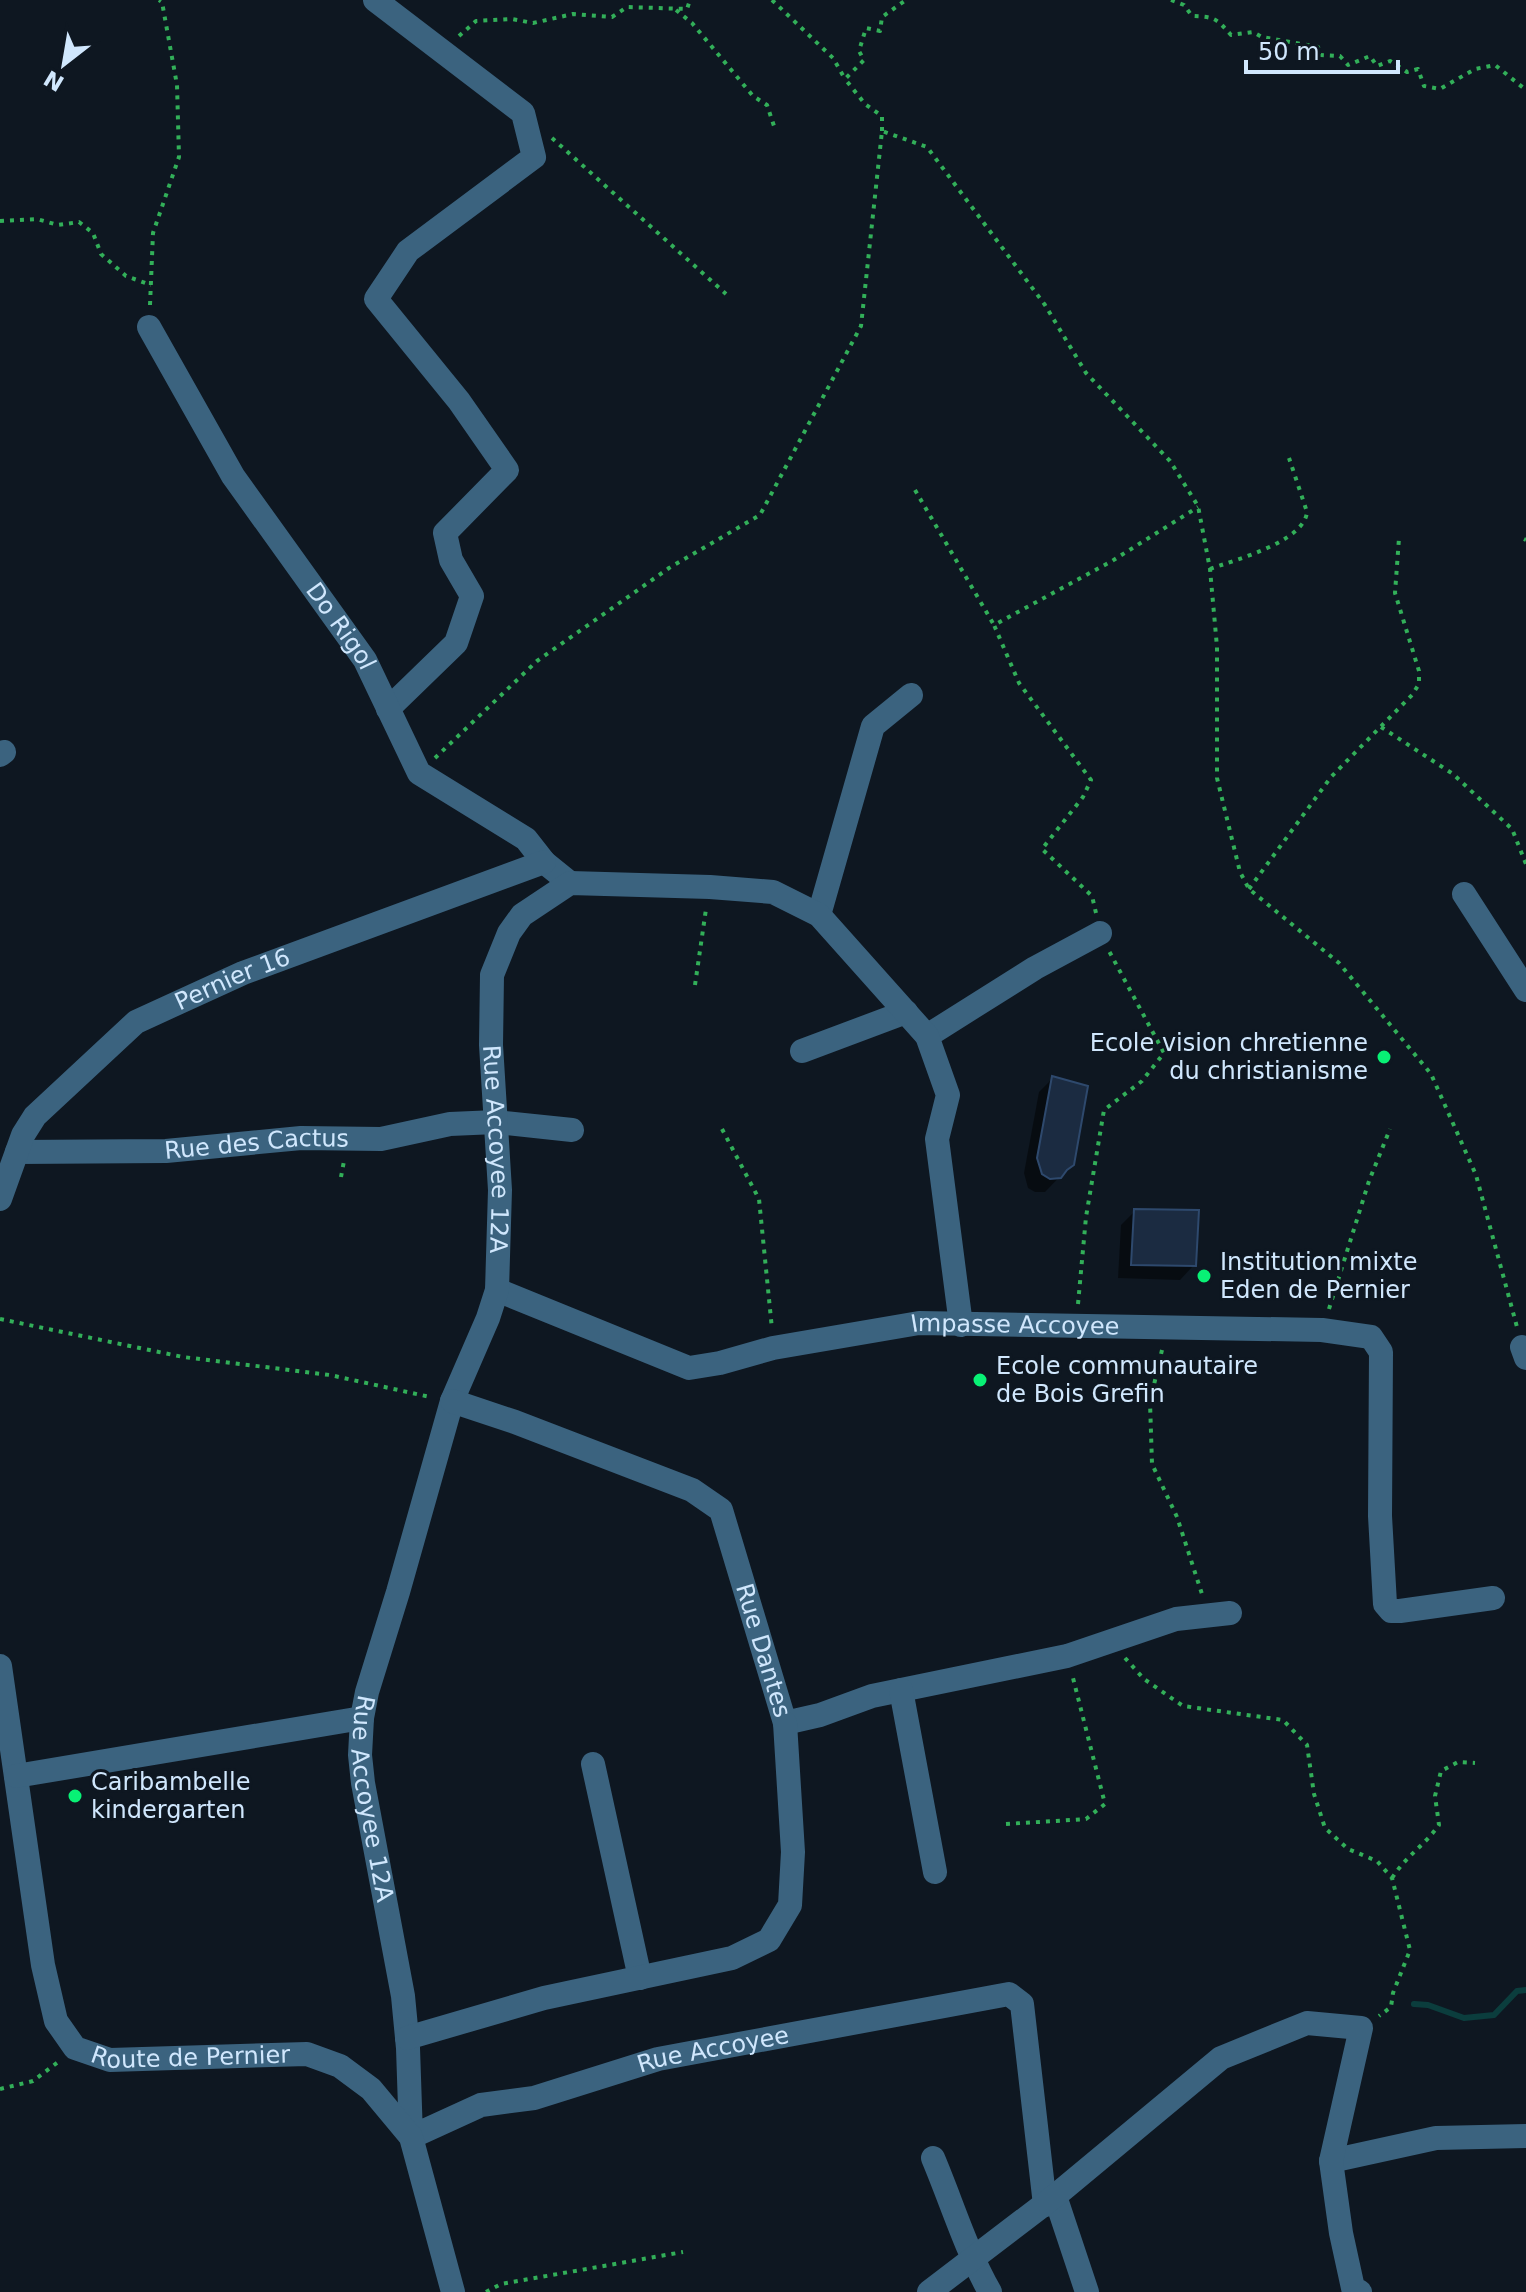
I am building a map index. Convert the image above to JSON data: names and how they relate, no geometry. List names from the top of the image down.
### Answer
{
  "streets": {
    "street": [
      "Do Rigol",
      "Pernier 16",
      "Rue des Cactus",
      "Rue Accoyee 12A",
      "Impasse Accoyee",
      "Rue Dantes",
      "Rue Accoyee",
      "Route de Pernier"
    ]
  },
  "crossings": [
    ["Pernier 16", "Rue des Cactus"],
    ["Rue des Cactus", "Rue Accoyee 12A"],
    ["Rue Accoyee 12A", "Impasse Accoyee"],
    ["Rue Accoyee 12A", "Rue Dantes"],
    ["Rue Accoyee 12A", "Rue Accoyee"],
    ["Rue Accoyee 12A", "Route de Pernier"],
    ["Rue Accoyee", "Route de Pernier"]
  ],
  "places": [
    "Ecole vision chretienne du christianisme",
    "Institution mixte Eden de Pernier",
    "Ecole communautaire de Bois Grefin",
    "Caribambelle kindergarten"
  ],
  "scale_bar": "50 m",
  "north": "bottom left"
}
